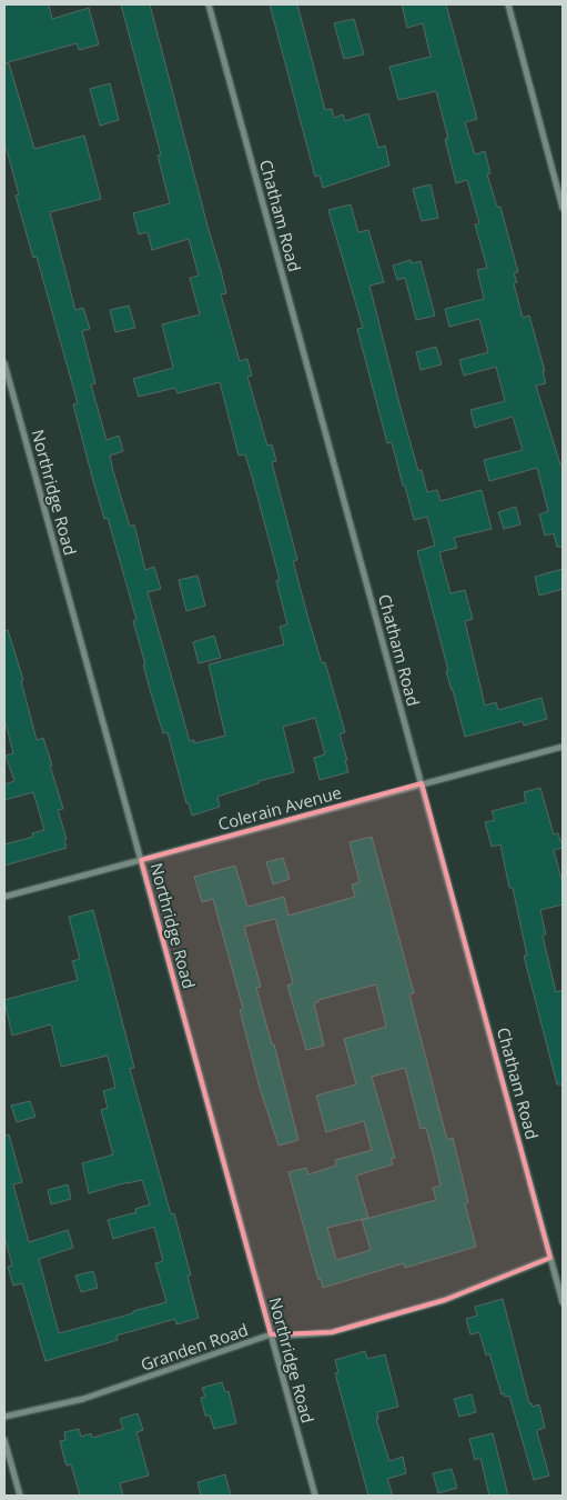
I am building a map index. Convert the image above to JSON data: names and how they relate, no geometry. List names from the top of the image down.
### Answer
{
  "streets": {
    "street": [
      "Chatham Road",
      "Northridge Road",
      "Colerain Avenue",
      "Granden Road"
    ]
  },
  "crossings": [
    ["Chatham Road", "Colerain Avenue"],
    ["Chatham Road", "Granden Road"],
    ["Northridge Road", "Colerain Avenue"],
    ["Northridge Road", "Granden Road"]
  ]
}
